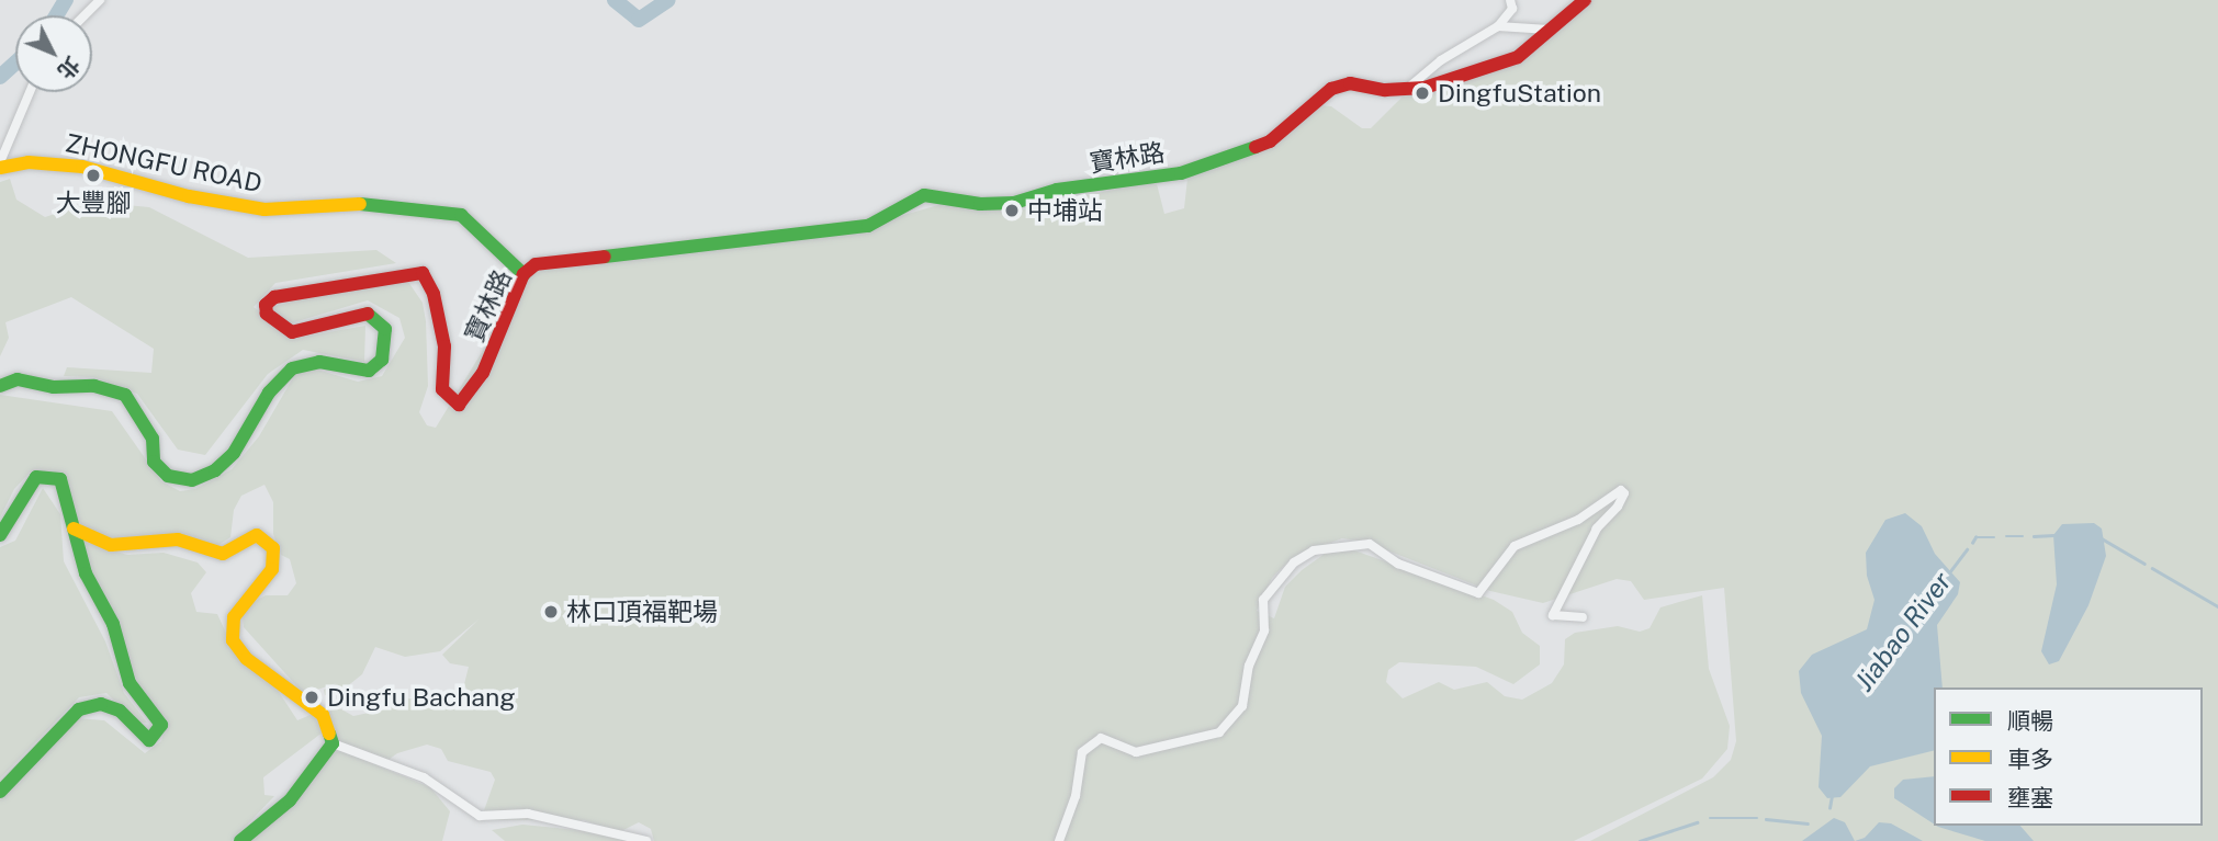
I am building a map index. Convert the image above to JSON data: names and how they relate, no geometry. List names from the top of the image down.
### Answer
{
  "streets": {
    "main road": ["寶林路", "ZHONGFU ROAD"]
  },
  "crossings": [
    ["寶林路", "ZHONGFU ROAD"]
  ],
  "water": ["Jiabao River"],
  "places": [
    "DingfuStation",
    "大豐腳",
    "中埔站",
    "林口頂福靶場",
    "Dingfu Bachang"
  ],
  "legend": ["順暢", "車多", "壅塞"],
  "north": "bottom right"
}
